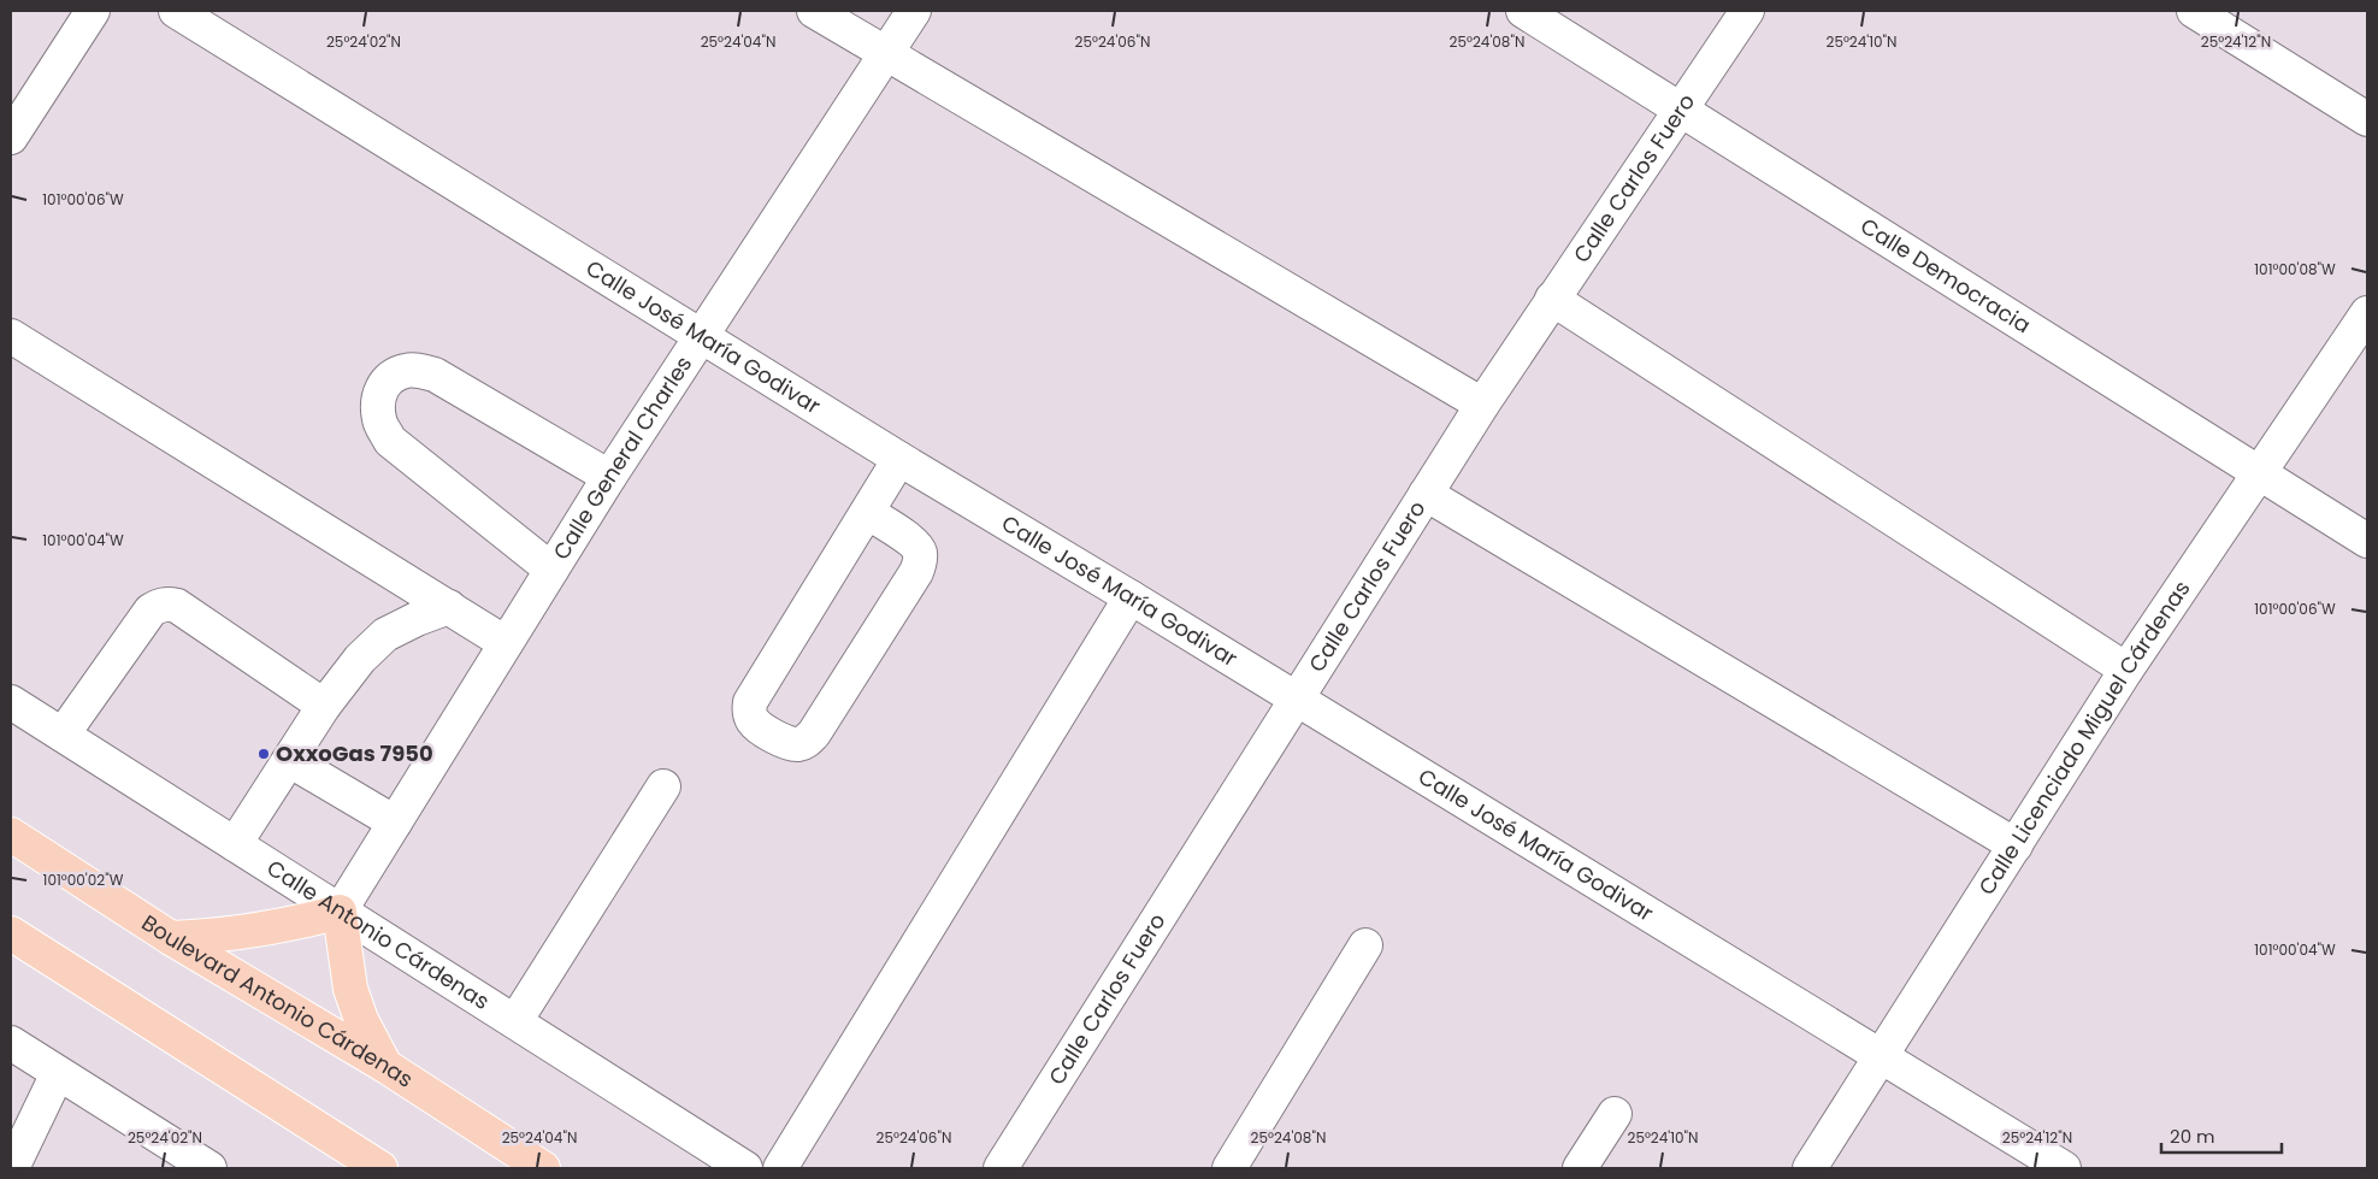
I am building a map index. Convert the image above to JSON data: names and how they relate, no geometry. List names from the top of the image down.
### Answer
{
  "streets": {
    "main road": ["Boulevard Antonio Cárdenas"],
    "street": [
      "Calle Carlos Fuero",
      "Calle Democracia",
      "Calle José María Godivar",
      "Calle General Charles",
      "Calle Licenciado Miguel Cárdenas",
      "Calle Antonio Cárdenas"
    ]
  },
  "crossings": [
    ["Calle Carlos Fuero", "Calle Democracia"],
    ["Calle Carlos Fuero", "Calle José María Godivar"],
    ["Calle Democracia", "Calle Licenciado Miguel Cárdenas"],
    ["Calle José María Godivar", "Calle General Charles"],
    ["Calle José María Godivar", "Calle Licenciado Miguel Cárdenas"],
    ["Calle General Charles", "Calle Antonio Cárdenas"]
  ],
  "places": ["OxxoGas 7950"],
  "scale_bar": "20 m",
  "coordinates": [
    "25°24'02\"N",
    "25°24'04\"N",
    "25°24'06\"N",
    "25°24'08\"N",
    "25°24'10\"N",
    "25°24'12\"N",
    "101°00'06\"W",
    "101°00'08\"W",
    "101°00'04\"W",
    "101°00'02\"W"
  ]
}
